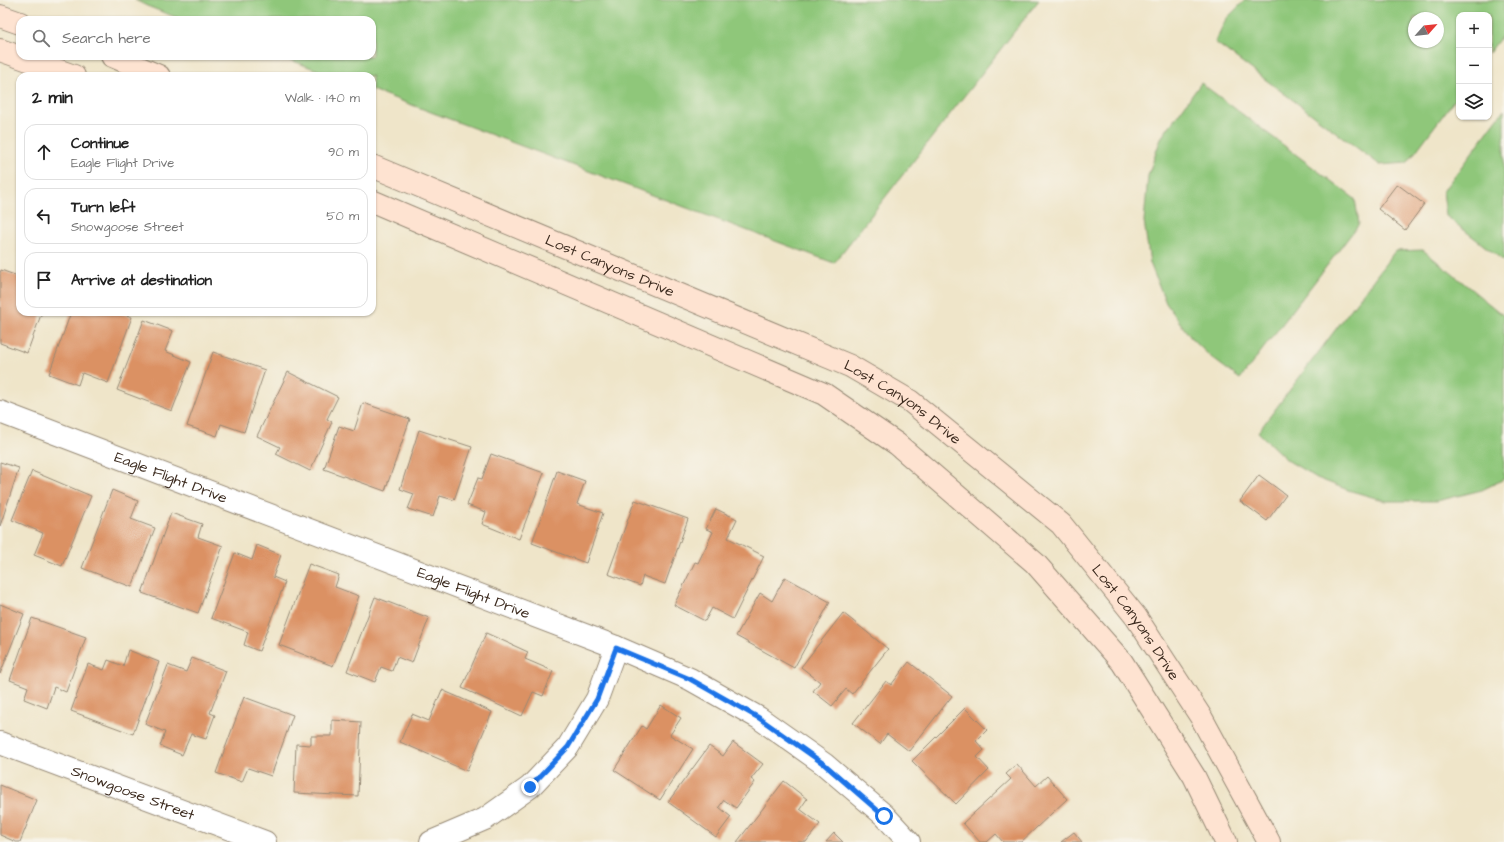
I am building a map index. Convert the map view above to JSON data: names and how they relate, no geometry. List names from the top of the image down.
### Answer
{
  "streets": {
    "street": ["Lost Canyons Drive", "Eagle Flight Drive", "Snowgoose Street"]
  },
  "north": "top right",
  "page": {
    "map_buttons": ["+", "−"],
    "search": "Search here",
    "heading": ["2 min", "Walk · 140 m"],
    "list": [
      ["Continue", "Eagle Flight Drive", "90 m"],
      ["Turn left", "Snowgoose Street", "50 m"],
      "Arrive at destination"
    ]
  }
}
